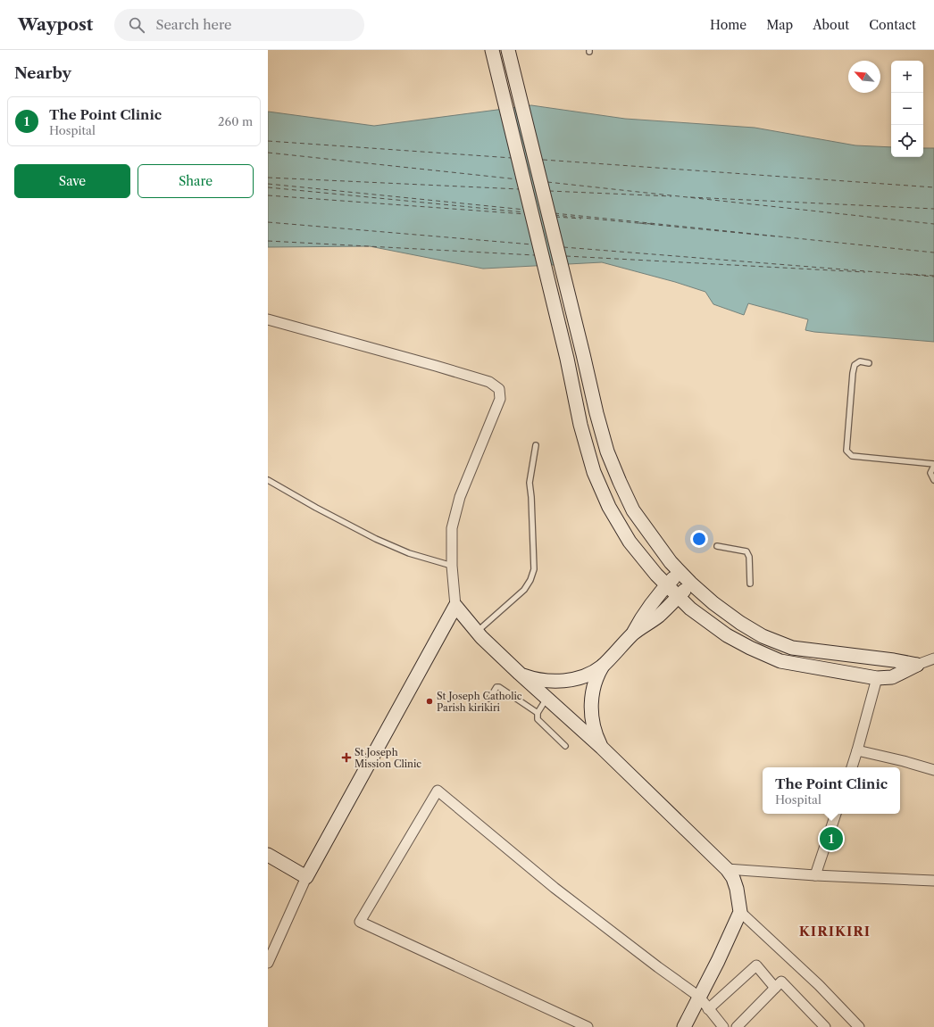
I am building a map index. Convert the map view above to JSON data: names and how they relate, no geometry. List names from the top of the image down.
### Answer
{
  "districts": ["KIRIKIRI"],
  "places": {
    "other": ["St Joseph Catholic Parish kirikiri"],
    "health": ["St Joseph Mission Clinic"]
  },
  "north": "top left",
  "page": {
    "header": "Waypost",
    "search": "Search here",
    "nav": [
      "Home",
      "Map",
      "About",
      "Contact"
    ],
    "heading": "Nearby",
    "map_buttons": ["+", "−"],
    "list": [
      {
        "mark": "1",
        "name": "The Point Clinic",
        "note": "Hospital",
        "value": "260 m"
      }
    ],
    "buttons": ["Save", "Share"],
    "popup": ["The Point Clinic", "Hospital"],
    "pins": "1"
  }
}
